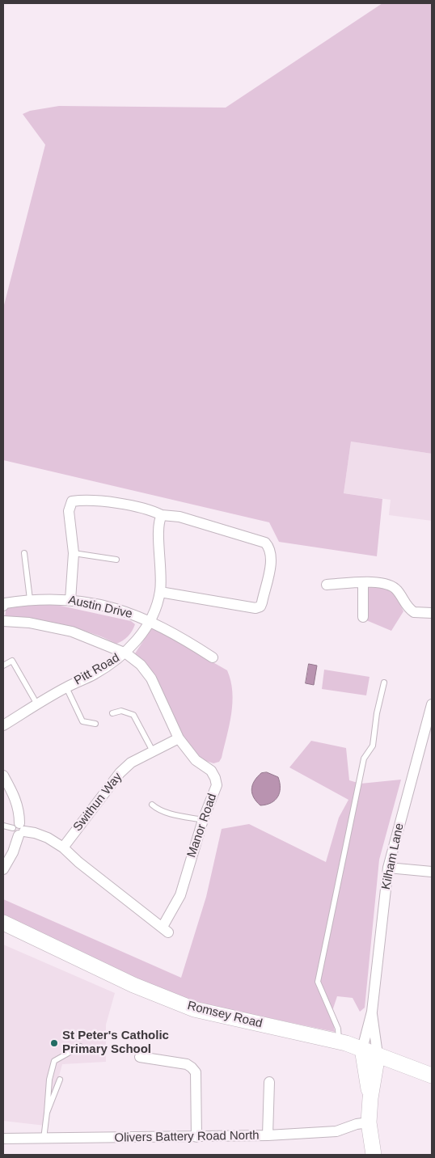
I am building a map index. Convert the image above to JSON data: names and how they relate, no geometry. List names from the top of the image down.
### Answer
{
  "streets": {
    "main road": ["Romsey Road"],
    "street": [
      "Austin Drive",
      "Pitt Road",
      "Swithun Way",
      "Manor Road",
      "Kilham Lane",
      "Olivers Battery Road North"
    ]
  },
  "crossings": [
    ["Austin Drive", "Pitt Road"],
    ["Pitt Road", "Manor Road"],
    ["Swithun Way", "Manor Road"],
    ["Kilham Lane", "Romsey Road"]
  ],
  "places": ["St Peter's Catholic Primary School"]
}
